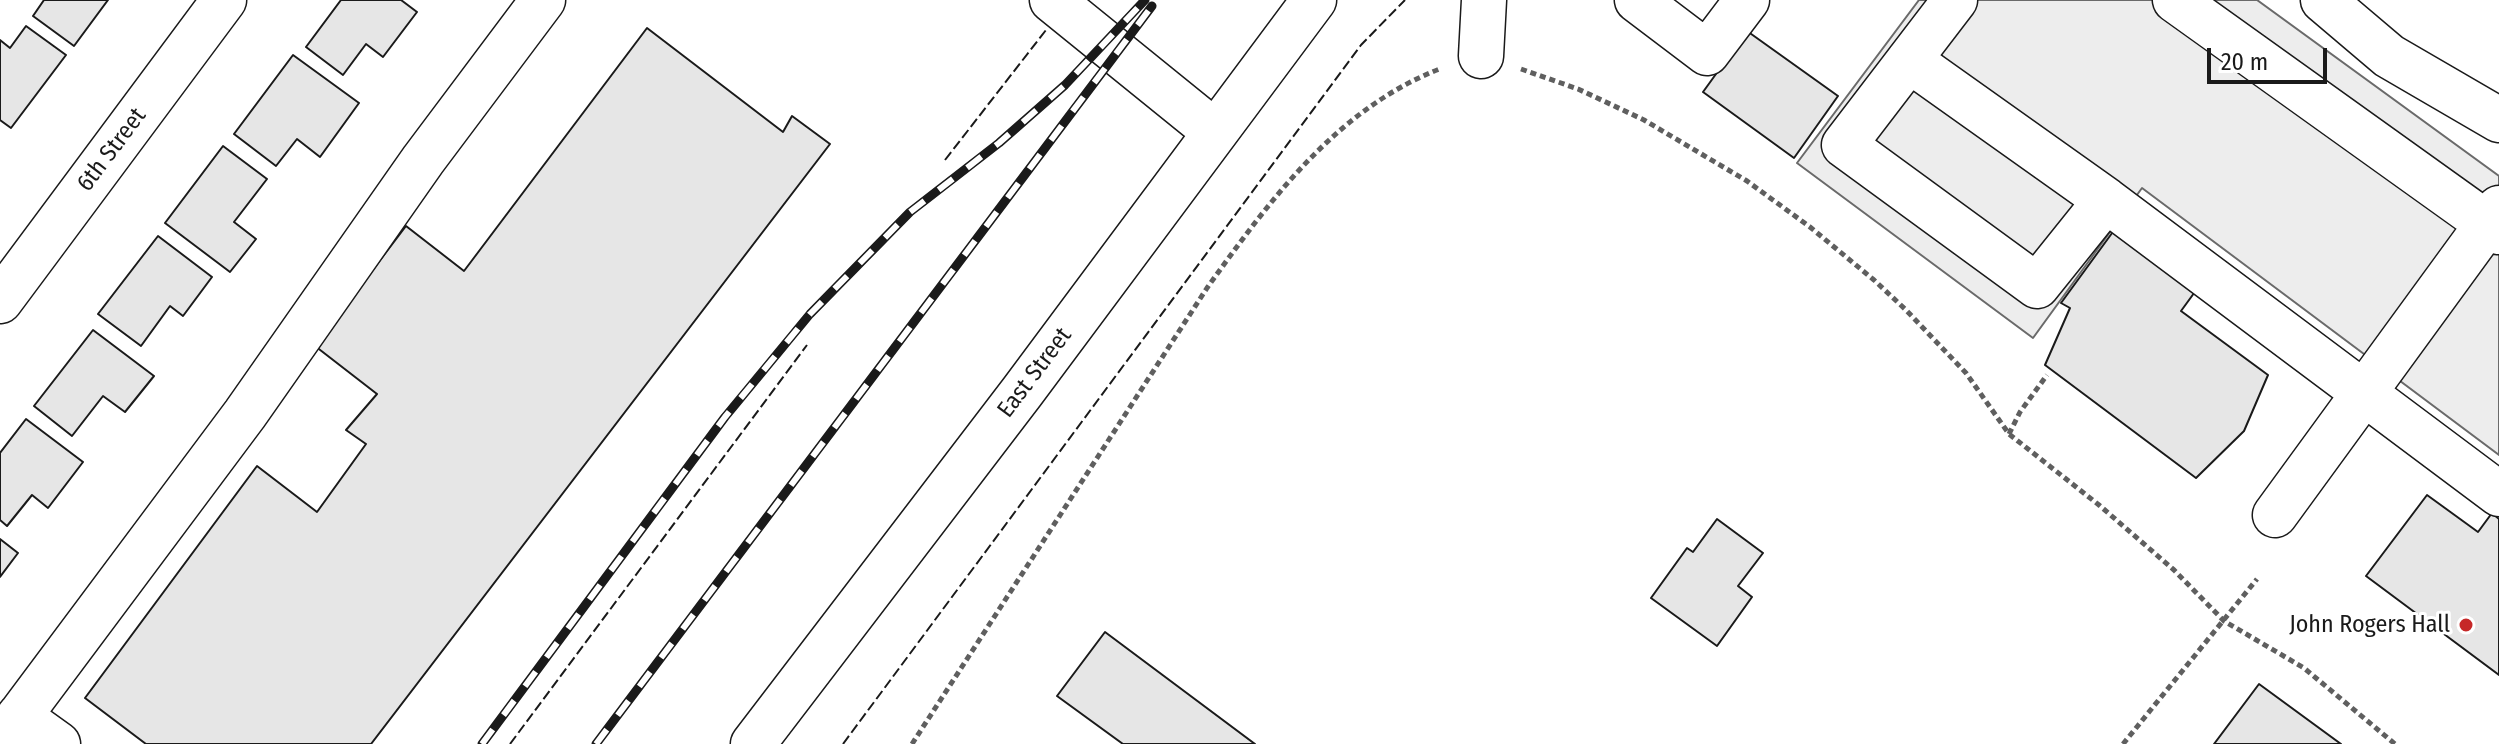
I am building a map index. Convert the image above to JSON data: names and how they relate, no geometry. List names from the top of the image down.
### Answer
{
  "streets": {
    "main road": ["6th Street", "East Street"]
  },
  "places": ["John Rogers Hall"],
  "scale_bar": "20 m"
}
